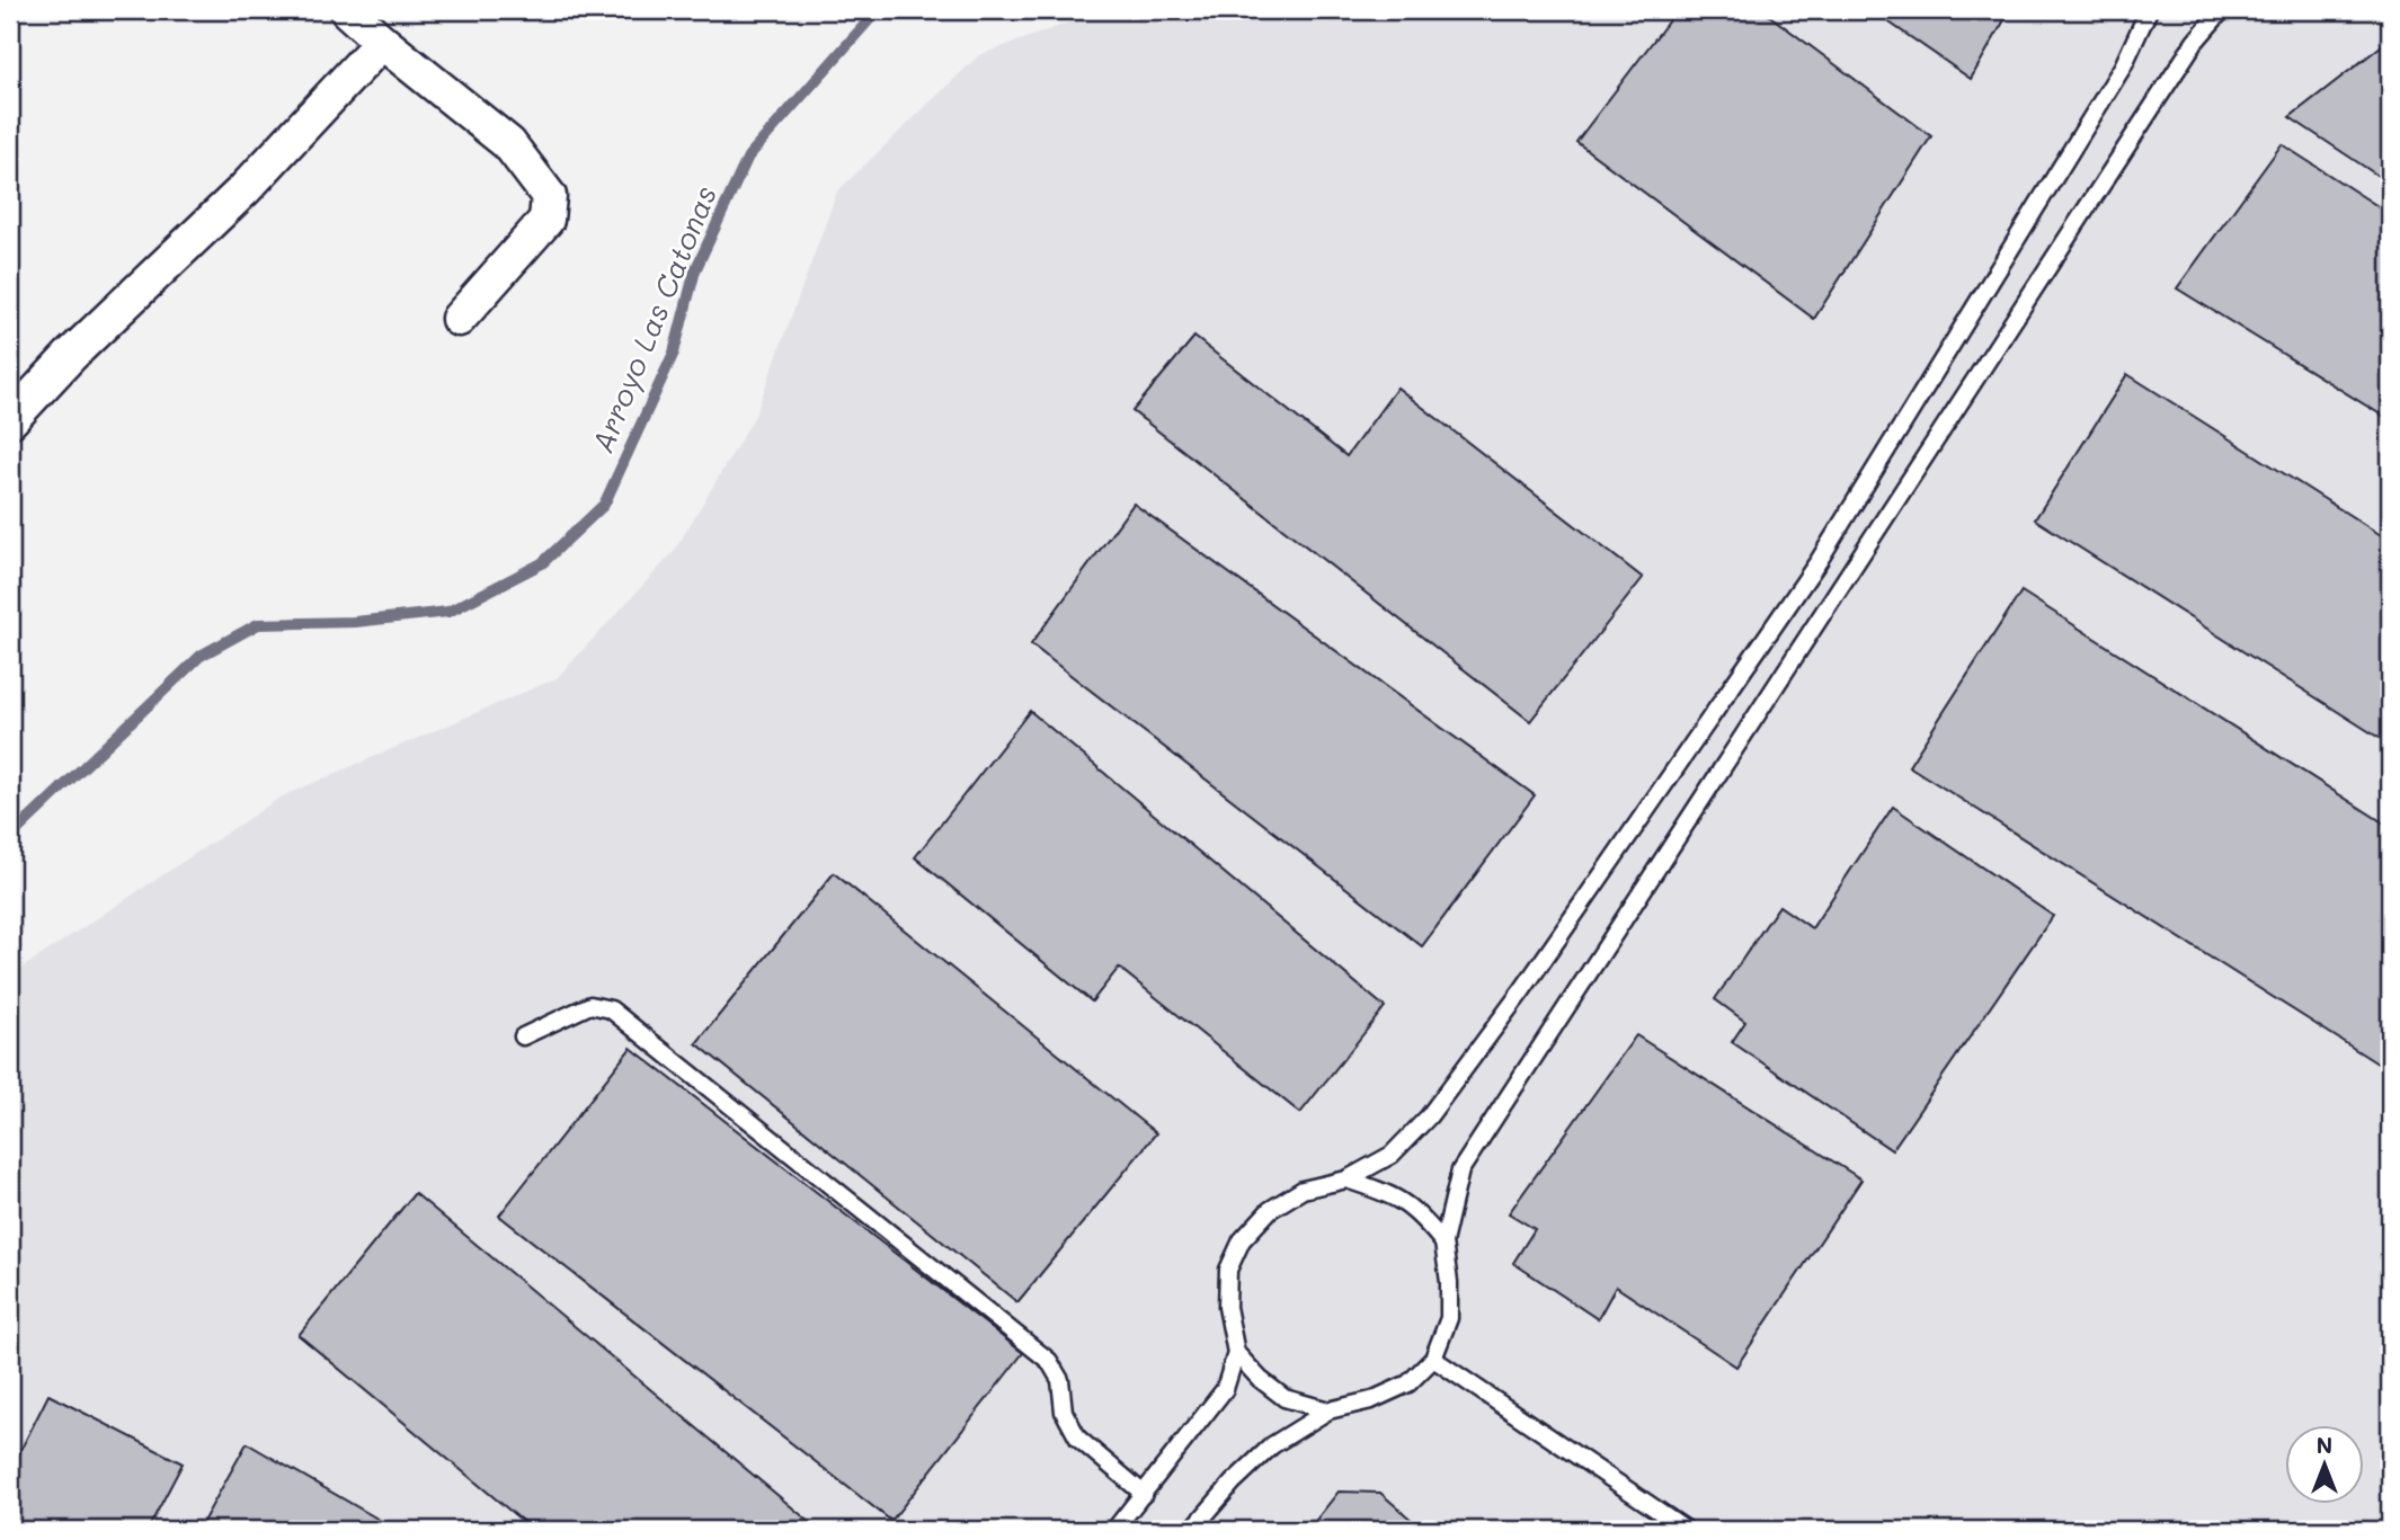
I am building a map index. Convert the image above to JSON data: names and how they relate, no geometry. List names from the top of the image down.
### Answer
{
  "water": ["Arroyo Las Catonas"],
  "north": "top"
}
